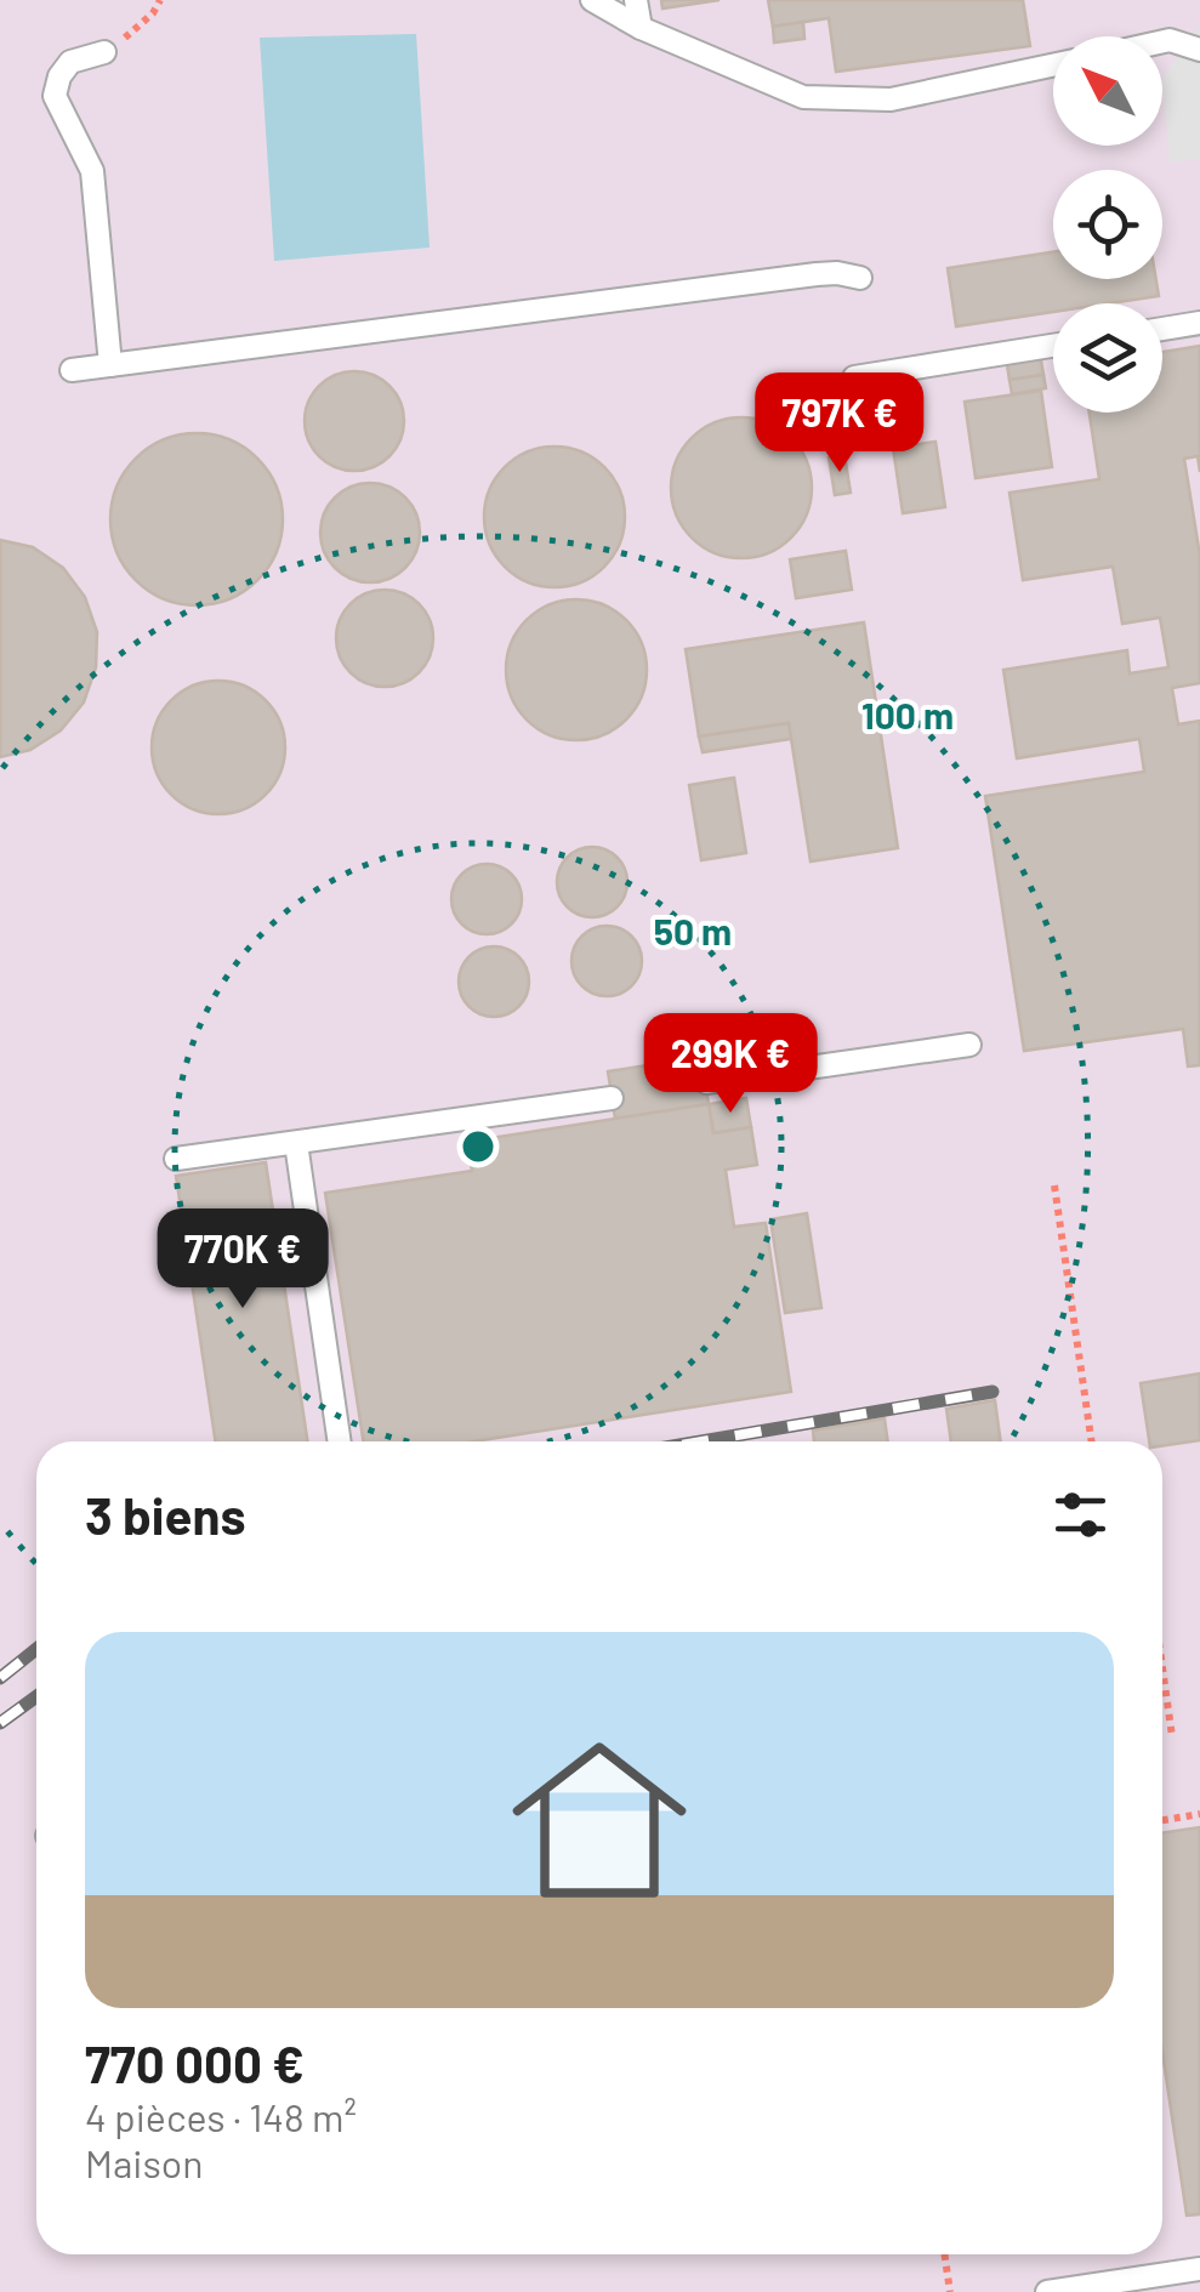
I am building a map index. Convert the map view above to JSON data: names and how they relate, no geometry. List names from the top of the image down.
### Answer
{
  "north": "top left",
  "page": {
    "price": ["797K €", "299K €", "770K €"],
    "heading": "3 biens",
    "list": [
      {
        "name": "770 000 €",
        "note": "4 pièces · 148 m² · Maison"
      }
    ]
  },
  "rings": ["100 m", "50 m"]
}
